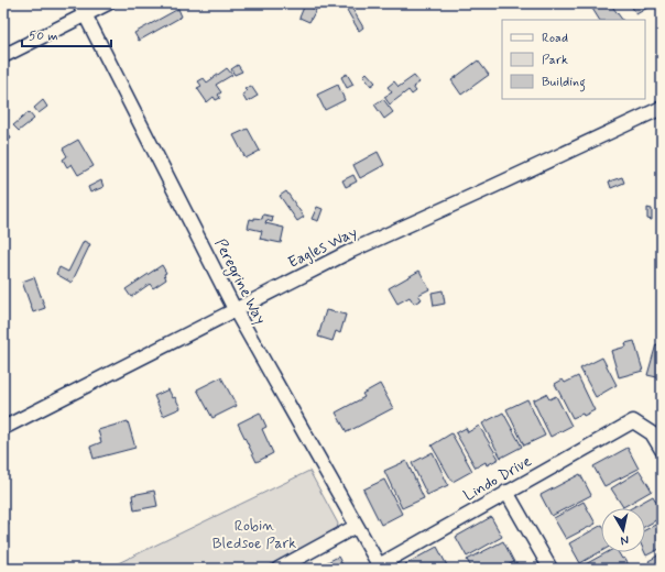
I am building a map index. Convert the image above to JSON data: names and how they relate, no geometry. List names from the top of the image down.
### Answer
{
  "streets": {
    "street": ["Eagles Way", "Peregrine Way", "Lindo Drive"]
  },
  "crossings": [
    ["Eagles Way", "Peregrine Way"],
    ["Peregrine Way", "Lindo Drive"]
  ],
  "parks": ["Robin Bledsoe Park"],
  "legend": ["Road", "Park", "Building"],
  "scale_bar": "50 m",
  "north": "bottom"
}
